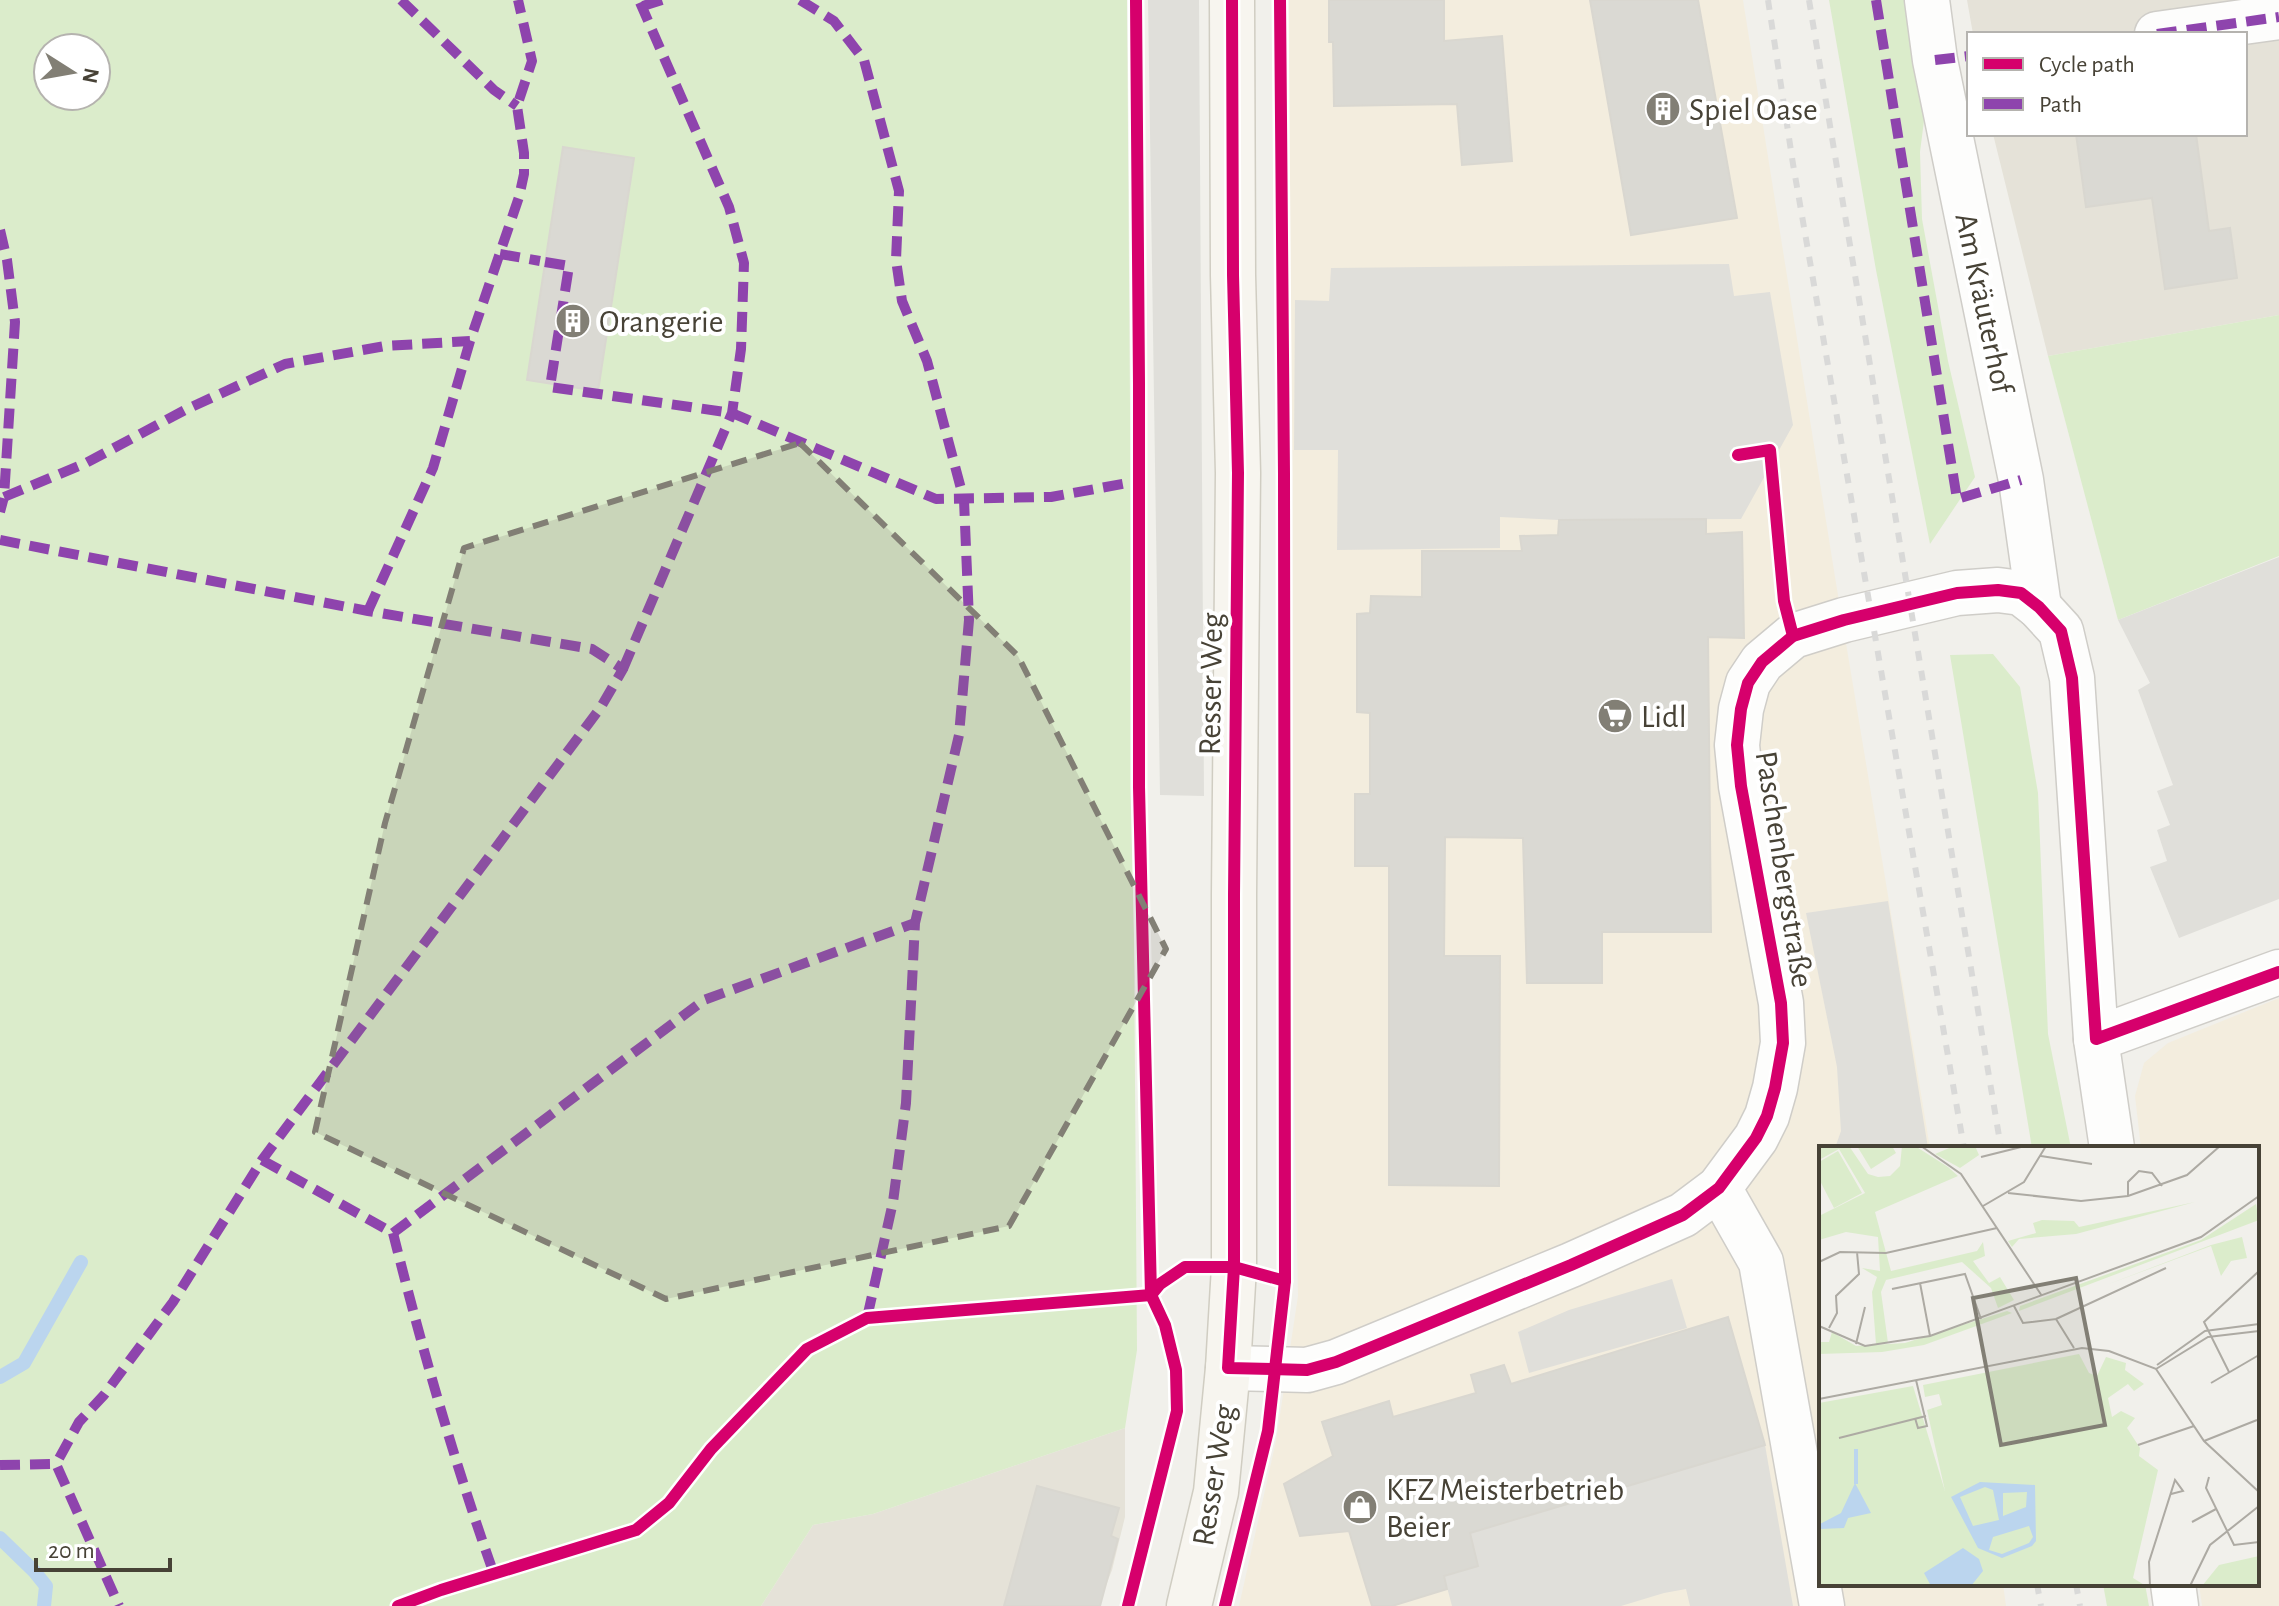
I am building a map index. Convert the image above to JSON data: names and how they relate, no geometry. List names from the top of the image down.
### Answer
{
  "streets": {
    "main road": ["Resser Weg"],
    "street": ["Am Kräuterhof", "Paschenbergstraße"]
  },
  "crossings": [
    ["Am Kräuterhof", "Paschenbergstraße"],
    ["Resser Weg", "Paschenbergstraße"]
  ],
  "places": {
    "building": ["Spiel Oase", "Orangerie"],
    "supermarket": ["Lidl"],
    "shop": ["KFZ Meisterbetrieb Beier"]
  },
  "legend": ["Cycle path", "Path"],
  "scale_bar": "20 m",
  "north": "right"
}
